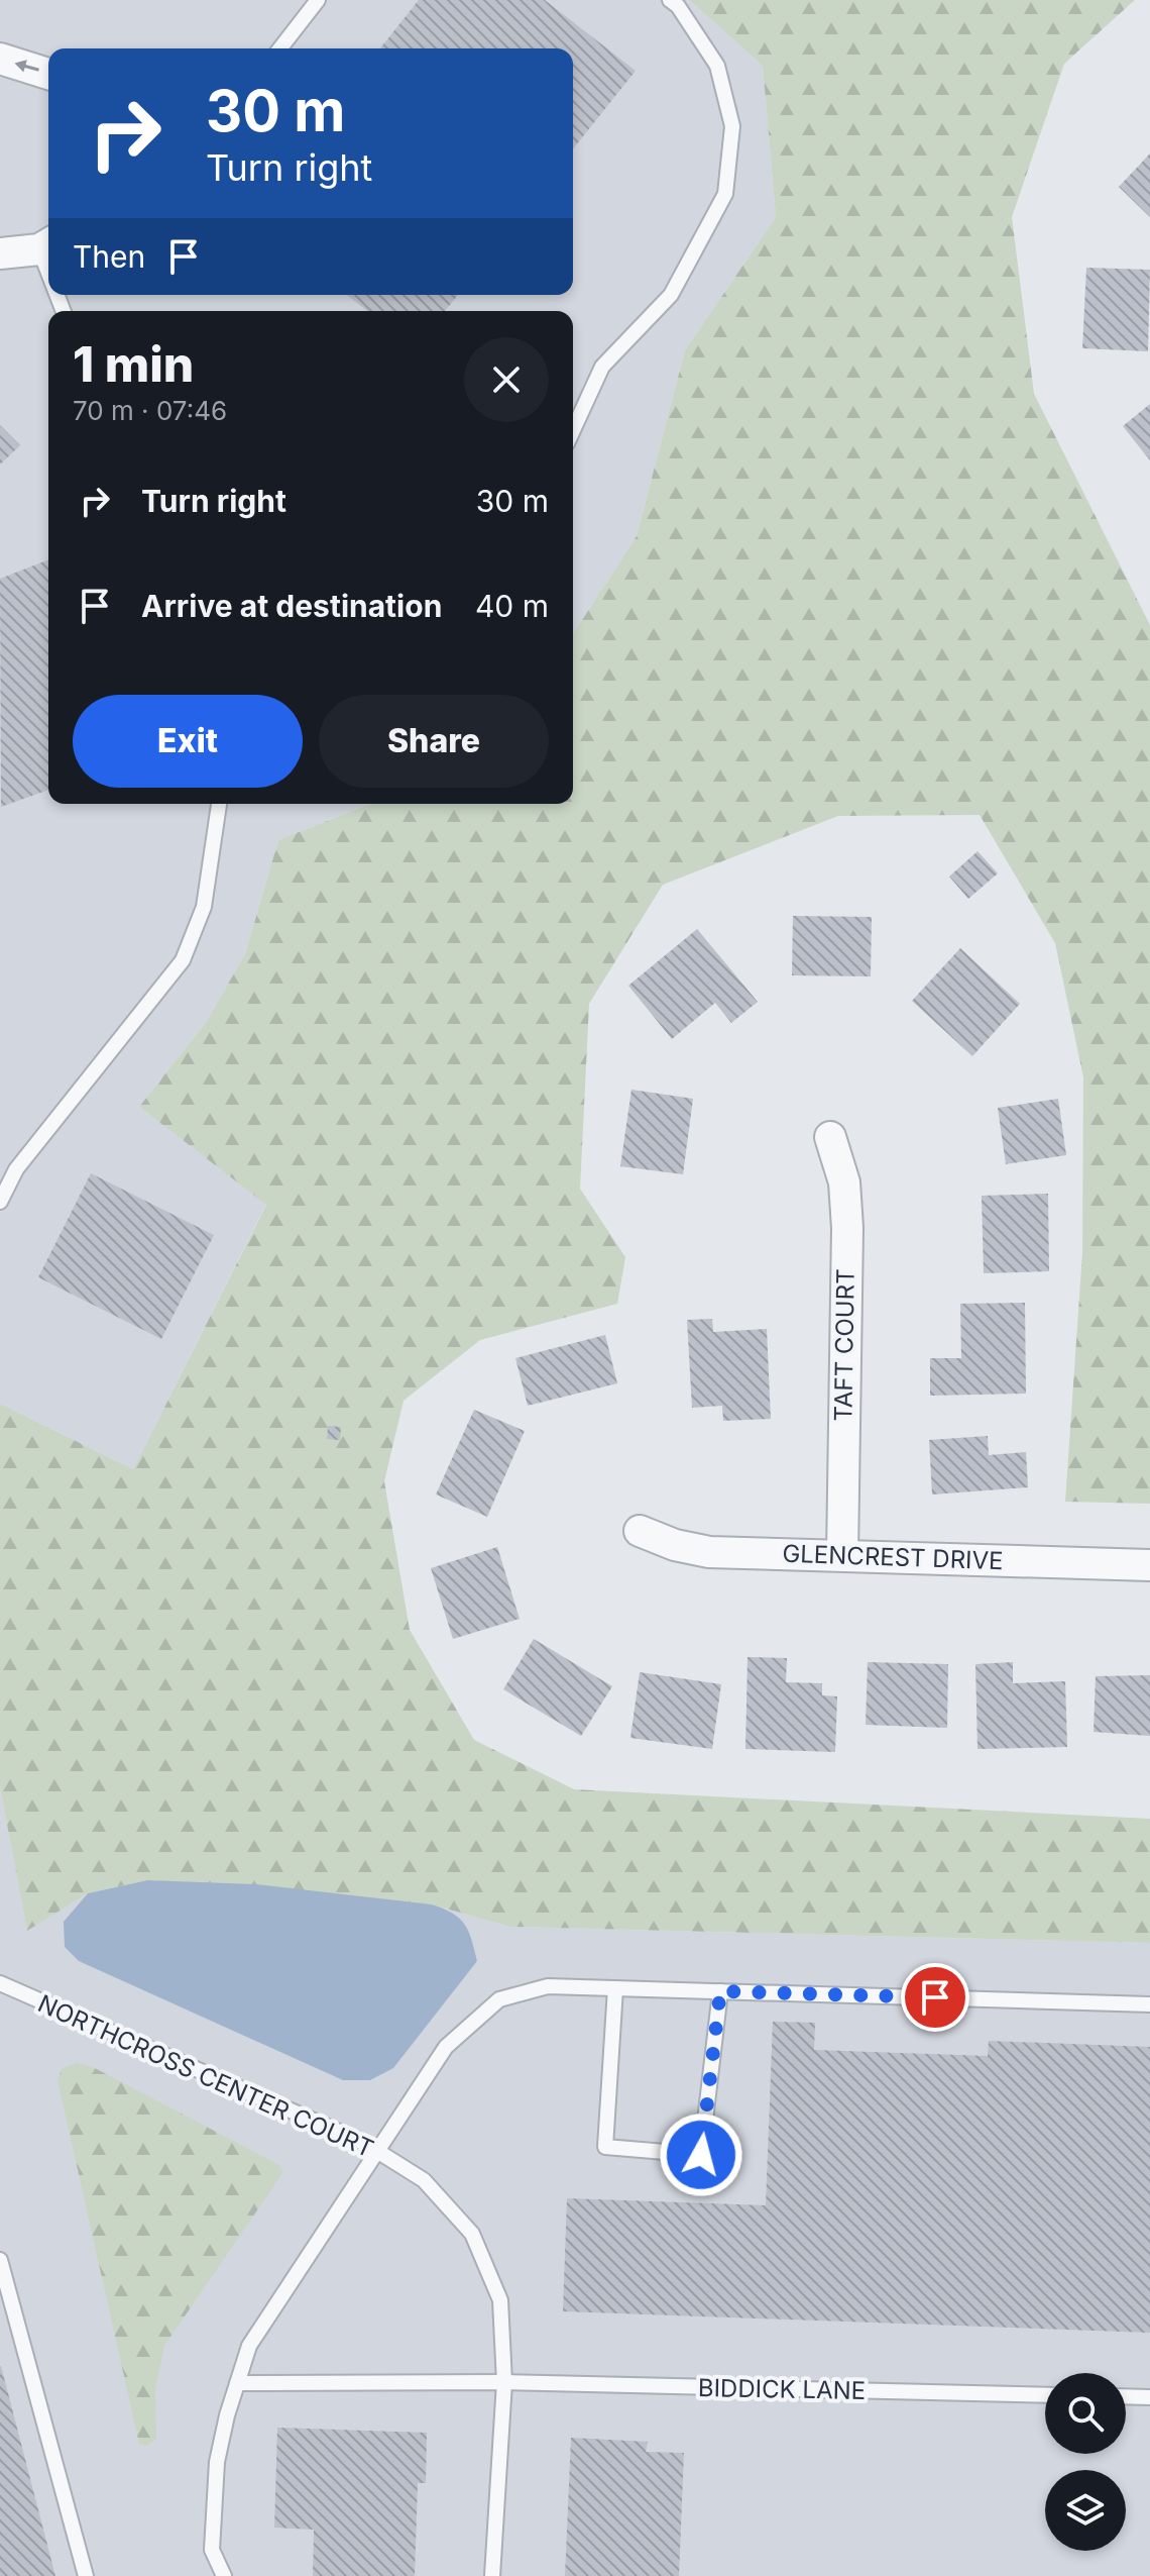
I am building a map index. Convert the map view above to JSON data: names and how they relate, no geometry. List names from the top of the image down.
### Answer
{
  "streets": {
    "street": ["TAFT COURT", "GLENCREST DRIVE"],
    "lane": ["NORTHCROSS CENTER COURT", "BIDDICK LANE"]
  },
  "crossings": [
    ["TAFT COURT", "GLENCREST DRIVE"],
    ["NORTHCROSS CENTER COURT", "BIDDICK LANE"]
  ],
  "page": {
    "turn": ["30 m", "Turn right"],
    "then": "Then",
    "heading": ["1 min", "70 m · 07:46"],
    "list": [
      {
        "name": "Turn right",
        "value": "30 m"
      },
      {
        "name": "Arrive at destination",
        "value": "40 m"
      }
    ],
    "buttons": ["Exit", "Share"]
  }
}
